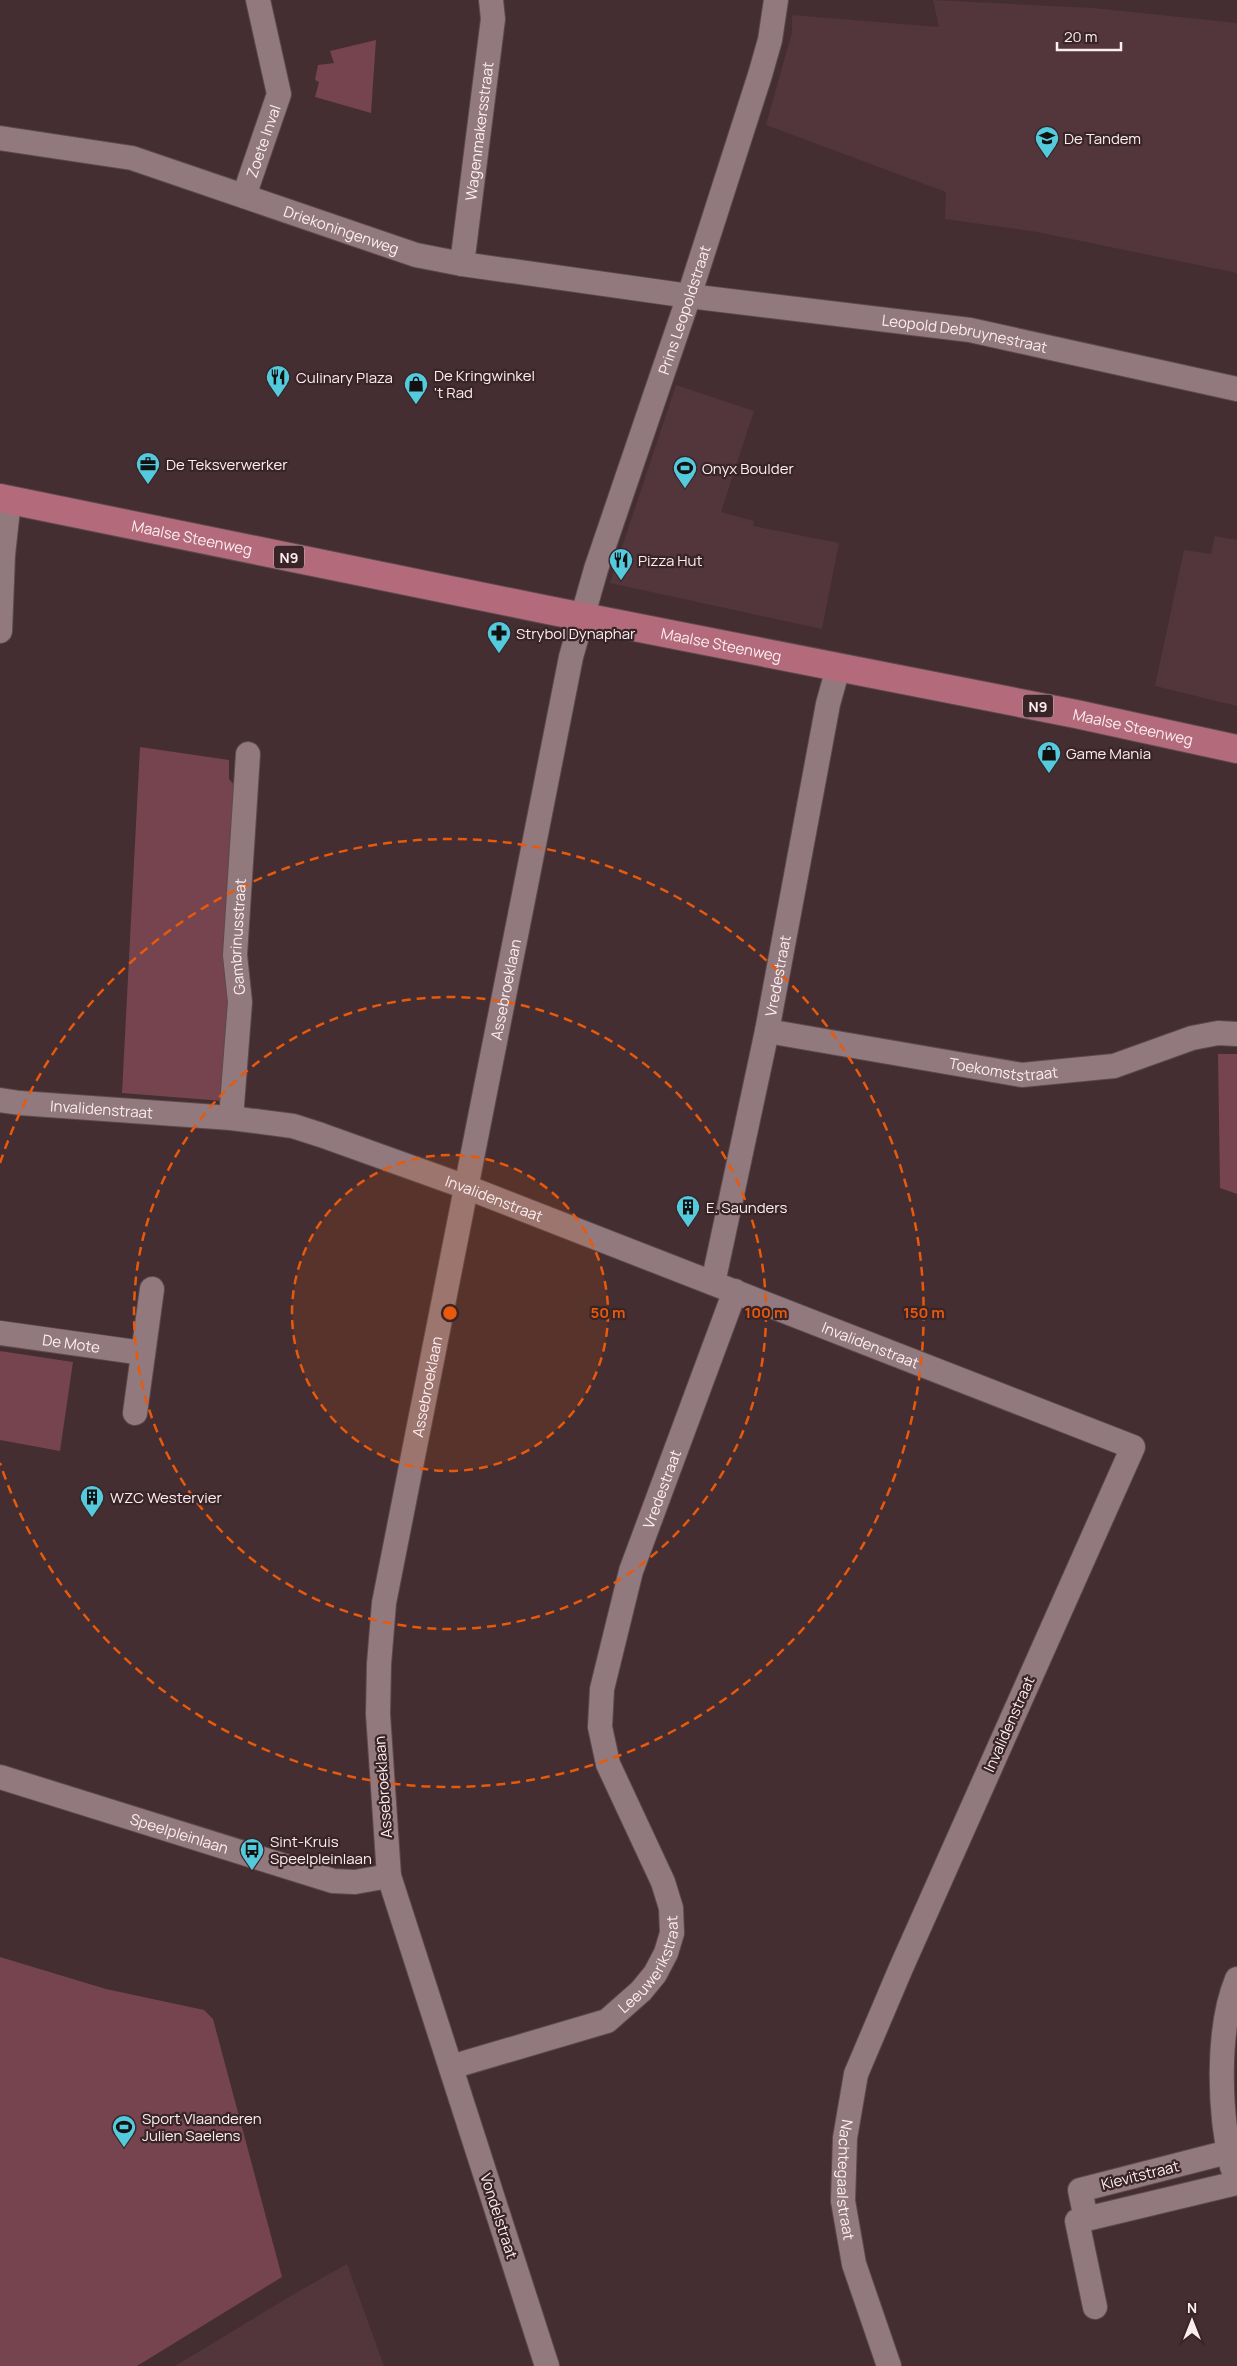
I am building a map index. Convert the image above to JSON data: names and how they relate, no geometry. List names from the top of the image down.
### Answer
{
  "streets": {
    "main road": ["Maalse Steenweg", "N9"],
    "street": [
      "Wagenmakersstraat",
      "Zoete Inval",
      "Driekoningenweg",
      "Prins Leopoldstraat",
      "Leopold Debruynestraat",
      "Gambrinusstraat",
      "Vredestraat",
      "Assebroeklaan",
      "Toekomststraat",
      "Invalidenstraat",
      "De Mote",
      "Speelpleinlaan",
      "Leeuwerikstraat",
      "Kievitstraat",
      "Nachtegaalstraat",
      "Vondelstraat"
    ]
  },
  "crossings": [
    ["Wagenmakersstraat", "Driekoningenweg"],
    ["Zoete Inval", "Driekoningenweg"],
    ["Driekoningenweg", "Prins Leopoldstraat"],
    ["Driekoningenweg", "Leopold Debruynestraat"],
    ["Prins Leopoldstraat", "Leopold Debruynestraat"],
    ["Prins Leopoldstraat", "Maalse Steenweg"],
    ["Prins Leopoldstraat", "Assebroeklaan"],
    ["Maalse Steenweg", "Vredestraat"],
    ["Maalse Steenweg", "Assebroeklaan"],
    ["Gambrinusstraat", "Invalidenstraat"],
    ["Vredestraat", "Toekomststraat"],
    ["Vredestraat", "Invalidenstraat"],
    ["Vredestraat", "Leeuwerikstraat"],
    ["Assebroeklaan", "Invalidenstraat"],
    ["Assebroeklaan", "Speelpleinlaan"],
    ["Assebroeklaan", "Leeuwerikstraat"],
    ["Assebroeklaan", "Vondelstraat"],
    ["Invalidenstraat", "Nachtegaalstraat"],
    ["Leeuwerikstraat", "Vondelstraat"]
  ],
  "places": {
    "school or university": ["De Tandem"],
    "restaurant": ["Culinary Plaza", "Pizza Hut"],
    "shop": ["De Kringwinkel 't Rad", "Game Mania"],
    "office": ["De Teksverwerker"],
    "sports": ["Onyx Boulder", "Sport Vlaanderen Julien Saelens"],
    "pharmacy": ["Strybol Dynaphar"],
    "building": ["E. Saunders", "WZC Westervier"],
    "bus stop": ["Sint-Kruis Speelpleinlaan"]
  },
  "scale_bar": "20 m",
  "north": "top",
  "rings": ["50 m", "100 m", "150 m"]
}
